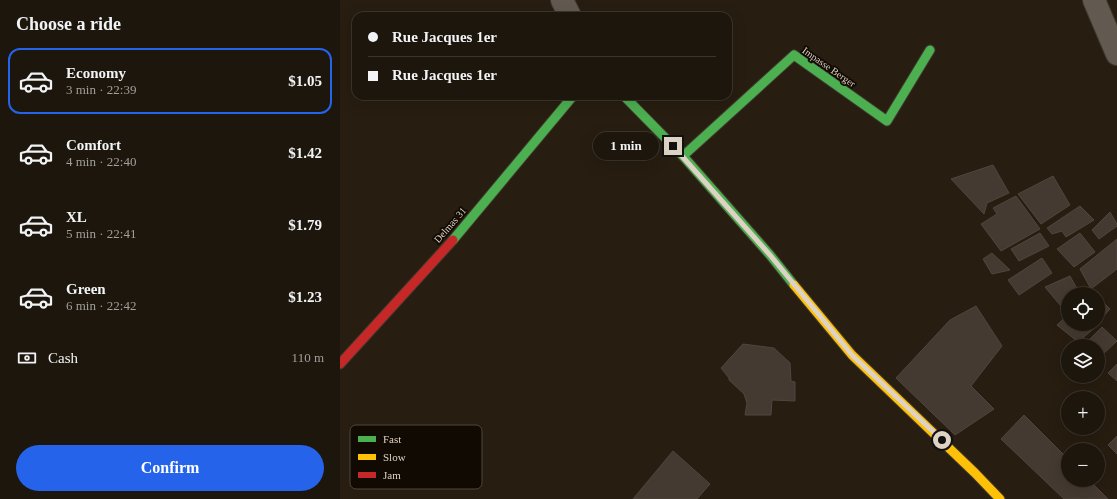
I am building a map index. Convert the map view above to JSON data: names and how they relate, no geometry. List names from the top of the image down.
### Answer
{
  "streets": {
    "street": ["Impasse Berger", "Delmas 31"]
  },
  "legend": ["Fast", "Slow", "Jam"],
  "page": {
    "heading": "Choose a ride",
    "banner": ["Rue Jacques 1er", "Rue Jacques 1er"],
    "list": [
      {
        "name": "Economy",
        "note": "3 min · 22:39",
        "value": "$1.05"
      },
      {
        "name": "Comfort",
        "note": "4 min · 22:40",
        "value": "$1.42"
      },
      {
        "name": "XL",
        "note": "5 min · 22:41",
        "value": "$1.79"
      },
      {
        "name": "Green",
        "note": "6 min · 22:42",
        "value": "$1.23"
      }
    ],
    "bubble": "1 min",
    "map_buttons": ["+", "−"],
    "pay": ["Cash", "110 m"],
    "buttons": "Confirm"
  }
}
